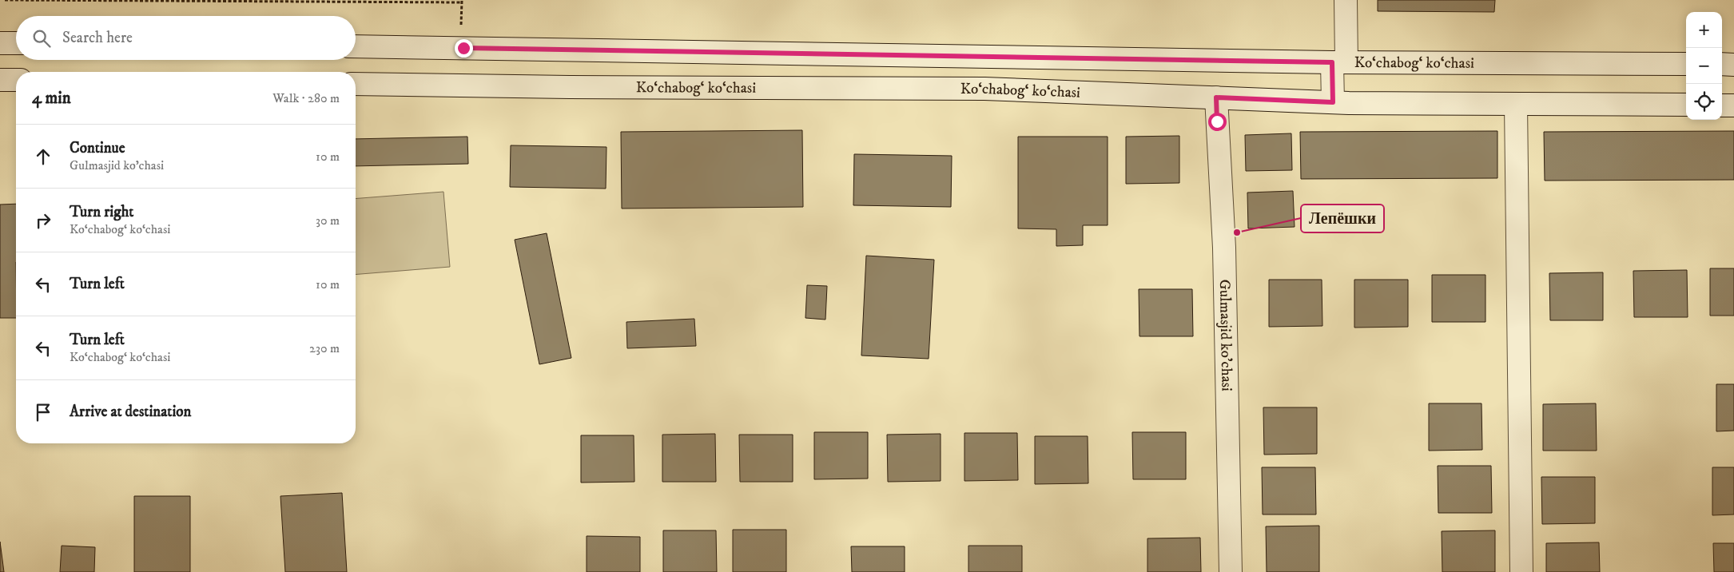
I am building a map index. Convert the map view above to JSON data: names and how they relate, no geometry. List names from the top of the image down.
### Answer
{
  "streets": {
    "main road": ["Ko‘chabog‘ ko‘chasi", "Gulmasjid ko'chasi"]
  },
  "crossings": [
    ["Ko‘chabog‘ ko‘chasi", "Gulmasjid ko'chasi"]
  ],
  "places": ["Лепёшки"],
  "page": {
    "map_buttons": ["+", "−"],
    "search": "Search here",
    "heading": ["4 min", "Walk · 280 m"],
    "list": [
      ["Continue", "Gulmasjid ko'chasi", "10 m"],
      ["Turn right", "Ko‘chabog‘ ko‘chasi", "30 m"],
      ["Turn left", "10 m"],
      ["Turn left", "Ko‘chabog‘ ko‘chasi", "230 m"],
      "Arrive at destination"
    ]
  }
}
